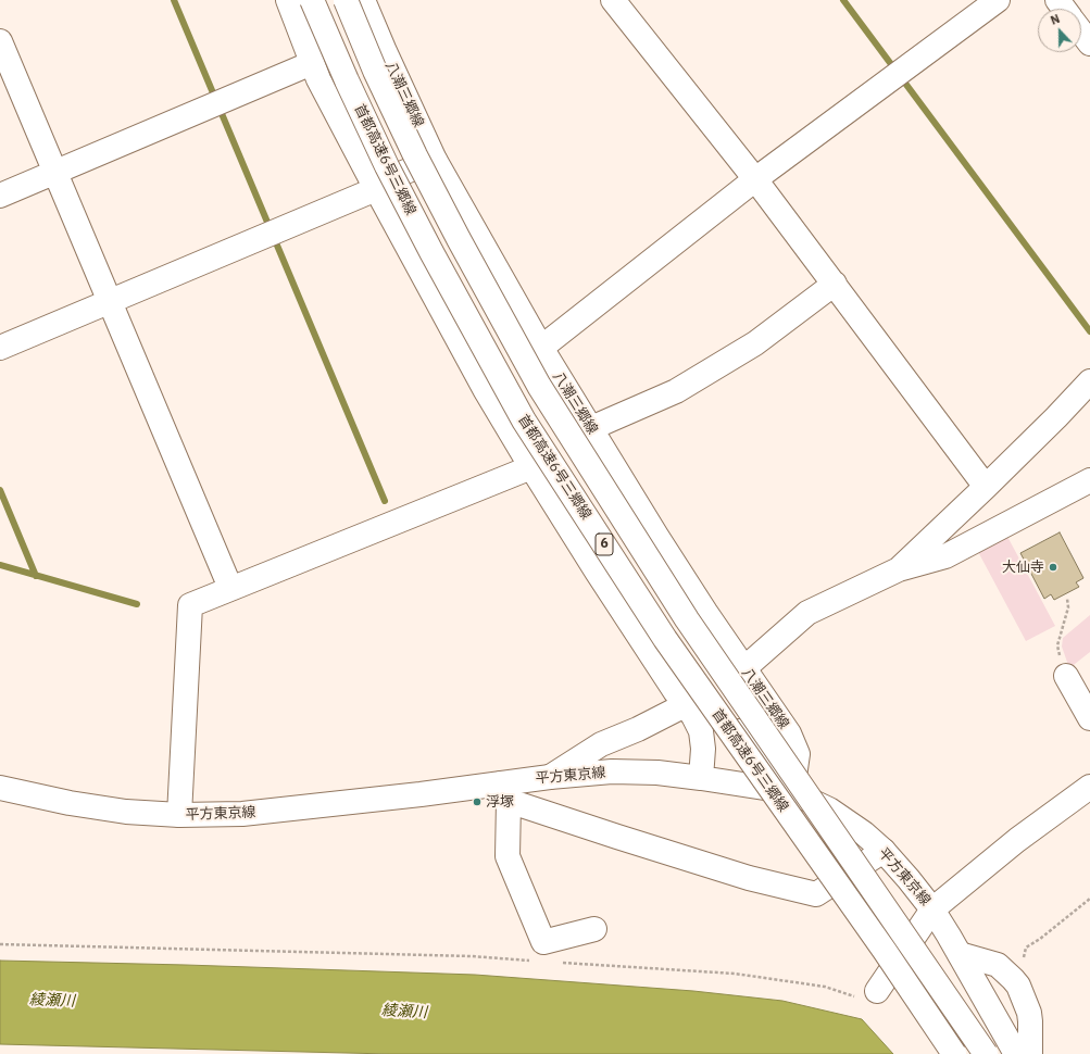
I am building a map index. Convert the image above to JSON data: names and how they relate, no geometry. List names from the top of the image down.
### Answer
{
  "streets": {
    "main road": [
      "八潮三郷線",
      "首都高速6号三郷線",
      "6",
      "平方東京線"
    ]
  },
  "crossings": [
    ["八潮三郷線", "平方東京線"]
  ],
  "water": ["綾瀬川"],
  "places": ["大仙寺", "浮塚"],
  "north": "top"
}
